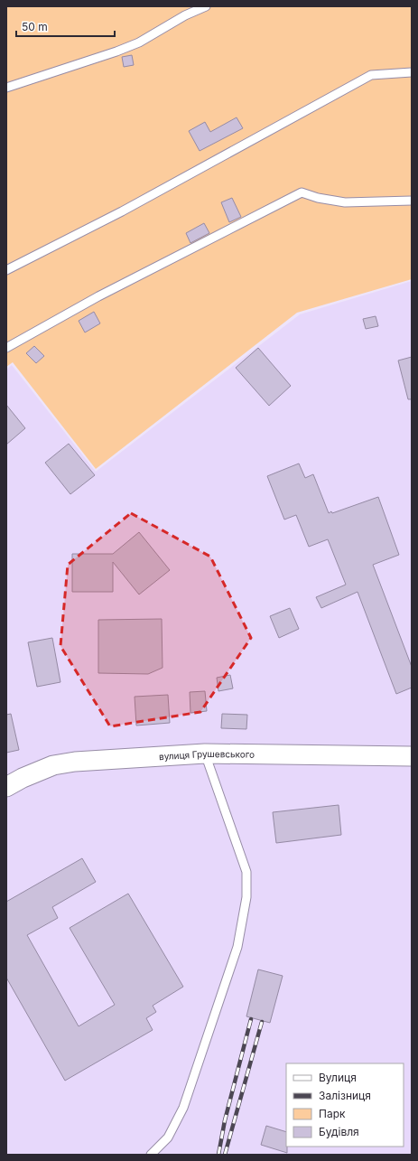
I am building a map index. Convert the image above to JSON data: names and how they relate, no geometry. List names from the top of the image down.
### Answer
{
  "streets": {
    "street": ["вулиця Грушевського"]
  },
  "legend": [
    "Вулиця",
    "Залізниця",
    "Парк",
    "Будівля"
  ],
  "scale_bar": "50 m"
}
